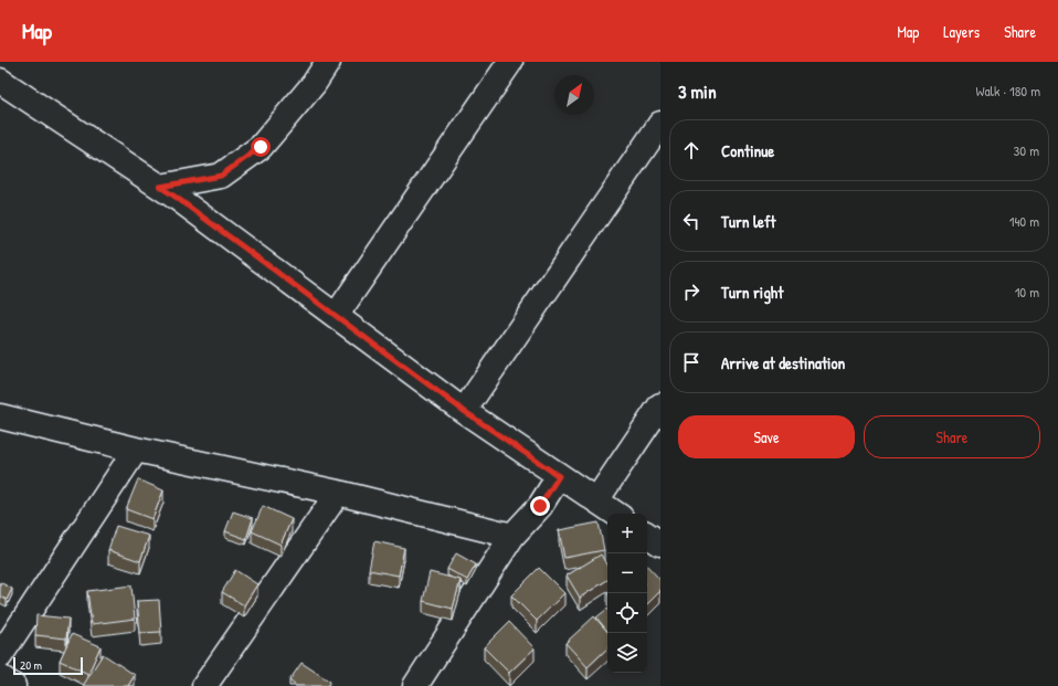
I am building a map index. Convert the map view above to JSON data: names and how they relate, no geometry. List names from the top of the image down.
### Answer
{
  "scale_bar": "20 m",
  "north": "top right",
  "page": {
    "header": "Map",
    "nav": ["Map", "Layers", "Share"],
    "heading": ["3 min", "Walk · 180 m"],
    "list": [
      ["Continue", "30 m"],
      ["Turn left", "140 m"],
      ["Turn right", "10 m"],
      "Arrive at destination"
    ],
    "buttons": ["Save", "Share"],
    "map_buttons": ["+", "−"],
    "scale": "20 m"
  }
}
